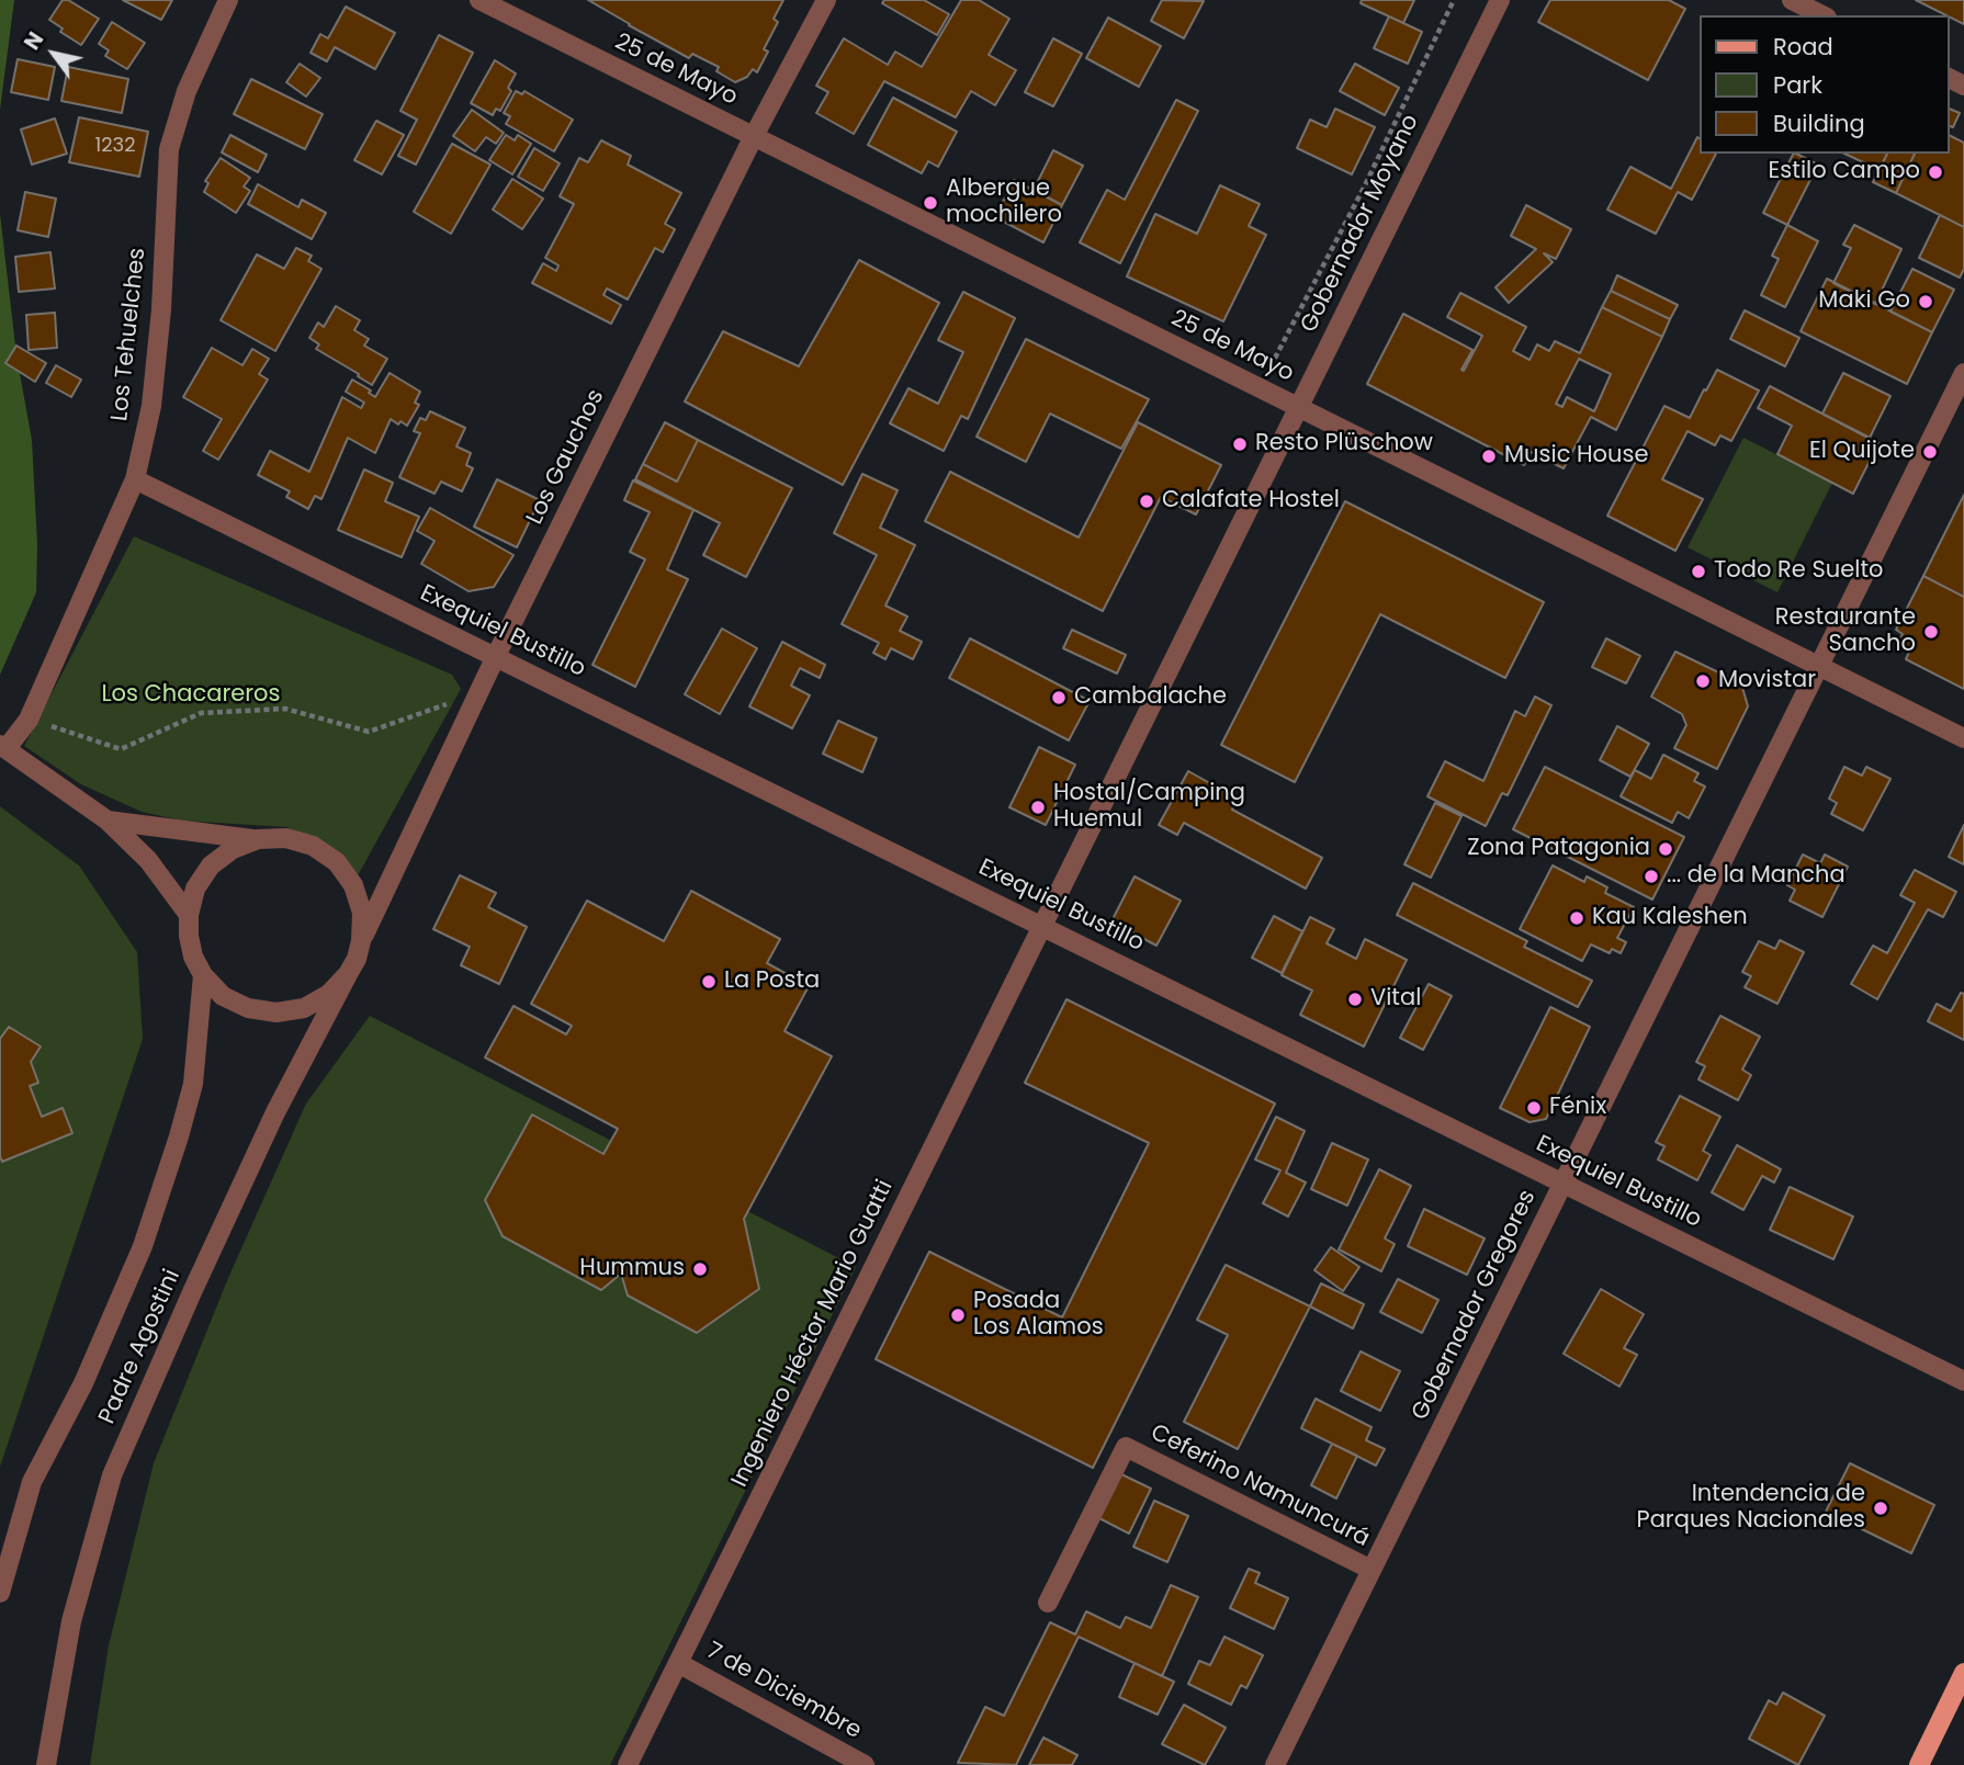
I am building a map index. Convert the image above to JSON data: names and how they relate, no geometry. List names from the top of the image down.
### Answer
{
  "streets": {
    "street": [
      "25 de Mayo",
      "Gobernador Moyano",
      "Los Tehuelches",
      "Los Gauchos",
      "Exequiel Bustillo",
      "Gobernador Gregores",
      "Ingeniero Héctor Mario Guatti",
      "Padre Agostini",
      "Ceferino Namuncurá",
      "7 de Diciembre"
    ]
  },
  "crossings": [
    ["25 de Mayo", "Gobernador Moyano"],
    ["25 de Mayo", "Los Gauchos"],
    ["25 de Mayo", "Gobernador Gregores"],
    ["Gobernador Moyano", "Exequiel Bustillo"],
    ["Gobernador Moyano", "Ingeniero Héctor Mario Guatti"],
    ["Los Tehuelches", "Exequiel Bustillo"],
    ["Los Gauchos", "Exequiel Bustillo"],
    ["Los Gauchos", "Padre Agostini"],
    ["Exequiel Bustillo", "Gobernador Gregores"],
    ["Exequiel Bustillo", "Ingeniero Héctor Mario Guatti"],
    ["Gobernador Gregores", "Ceferino Namuncurá"],
    ["Ingeniero Héctor Mario Guatti", "7 de Diciembre"]
  ],
  "parks": ["Los Chacareros"],
  "places": [
    "Estilo Campo",
    "Albergue mochilero",
    "Maki Go",
    "Resto Plüschow",
    "El Quijote",
    "Music House",
    "Calafate Hostel",
    "Todo Re Suelto",
    "Restaurante Sancho",
    "Movistar",
    "Cambalache",
    "Hostal/Camping Huemul",
    "Zona Patagonia",
    "... de la Mancha",
    "Kau Kaleshen",
    "La Posta",
    "Vital",
    "Fénix",
    "Hummus",
    "Posada Los Alamos",
    "Intendencia de Parques Nacionales"
  ],
  "house_numbers": ["1232"],
  "legend": ["Road", "Park", "Building"],
  "north": "top left"
}
